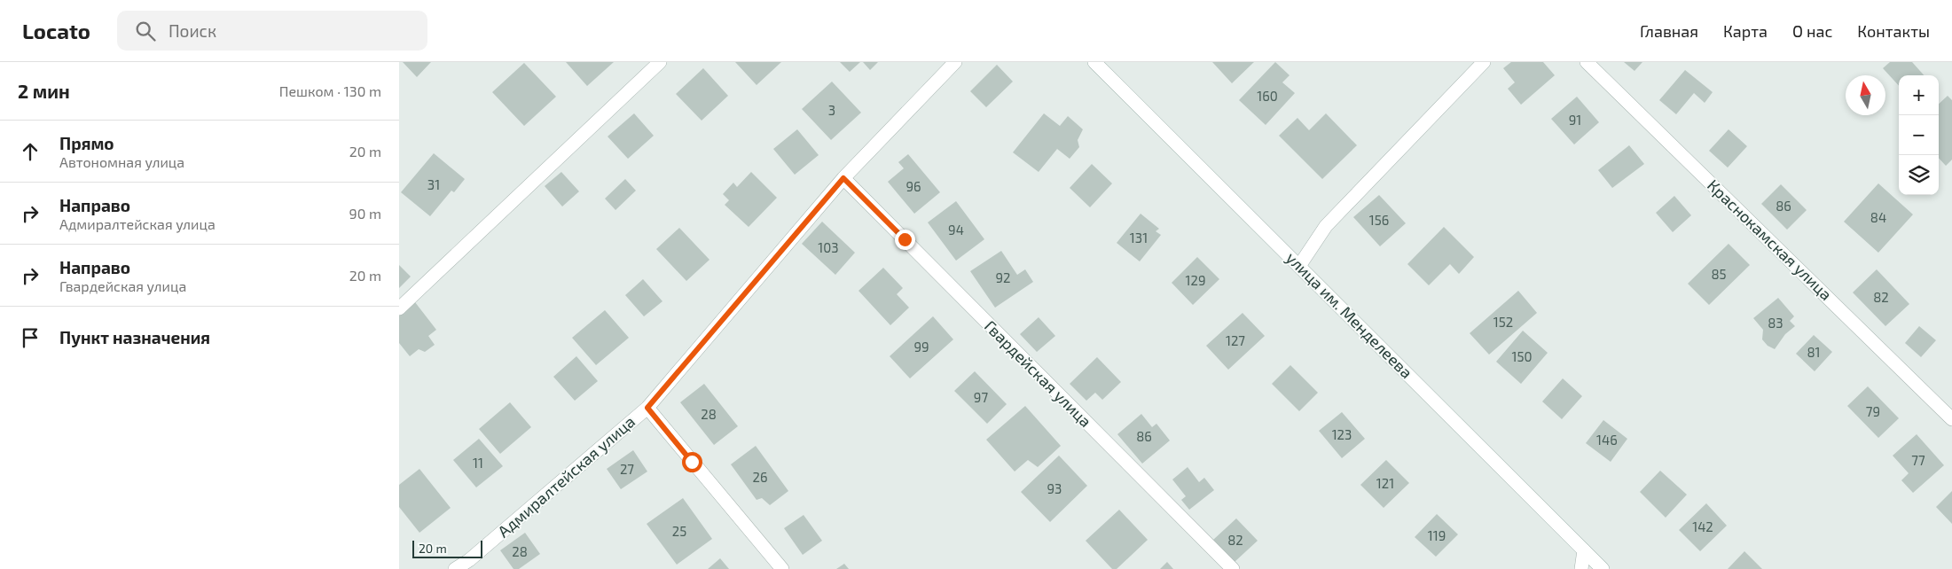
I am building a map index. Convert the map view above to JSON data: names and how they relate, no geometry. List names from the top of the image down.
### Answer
{
  "streets": {
    "street": [
      "Краснокамская улица",
      "улица им. Менделеева",
      "Гвардейская улица",
      "Адмиралтейская улица"
    ]
  },
  "crossings": [
    ["Гвардейская улица", "Адмиралтейская улица"]
  ],
  "house_numbers": [
    "160",
    "3",
    "91",
    "31",
    "96",
    "86",
    "84",
    "156",
    "94",
    "131",
    "103",
    "85",
    "92",
    "129",
    "82",
    "152",
    "83",
    "127",
    "99",
    "81",
    "150",
    "97",
    "79",
    "28",
    "123",
    "86",
    "146",
    "77",
    "11",
    "27",
    "26",
    "121",
    "93",
    "142",
    "25",
    "119",
    "82",
    "28"
  ],
  "scale_bar": "20 m",
  "north": "top",
  "page": {
    "header": "Locato",
    "search": "Поиск",
    "nav": [
      "Главная",
      "Карта",
      "О нас",
      "Контакты"
    ],
    "heading": ["2 мин", "Пешком · 130 m"],
    "map_buttons": ["+", "−"],
    "list": [
      ["Прямо", "Автономная улица", "20 m"],
      ["Направо", "Адмиралтейская улица", "90 m"],
      ["Направо", "Гвардейская улица", "20 m"],
      "Пункт назначения"
    ],
    "scale": "20 m"
  }
}
